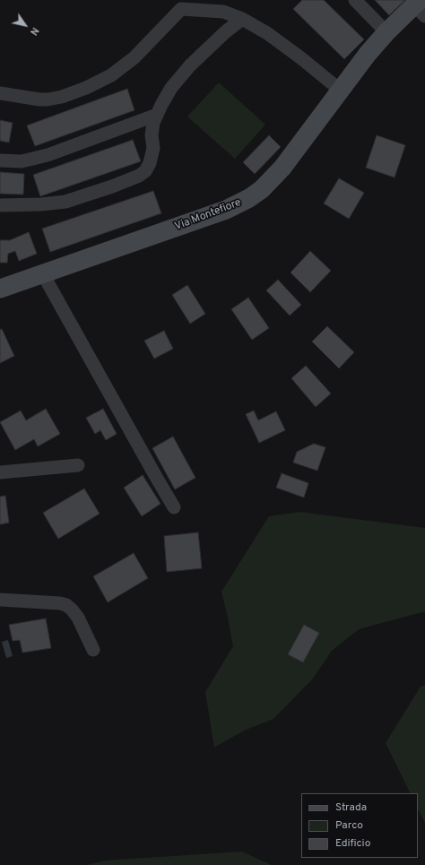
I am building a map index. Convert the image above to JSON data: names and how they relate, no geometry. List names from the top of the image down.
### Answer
{
  "streets": {
    "main road": ["Via Montefiore"]
  },
  "legend": ["Strada", "Parco", "Edificio"],
  "north": "bottom right"
}
